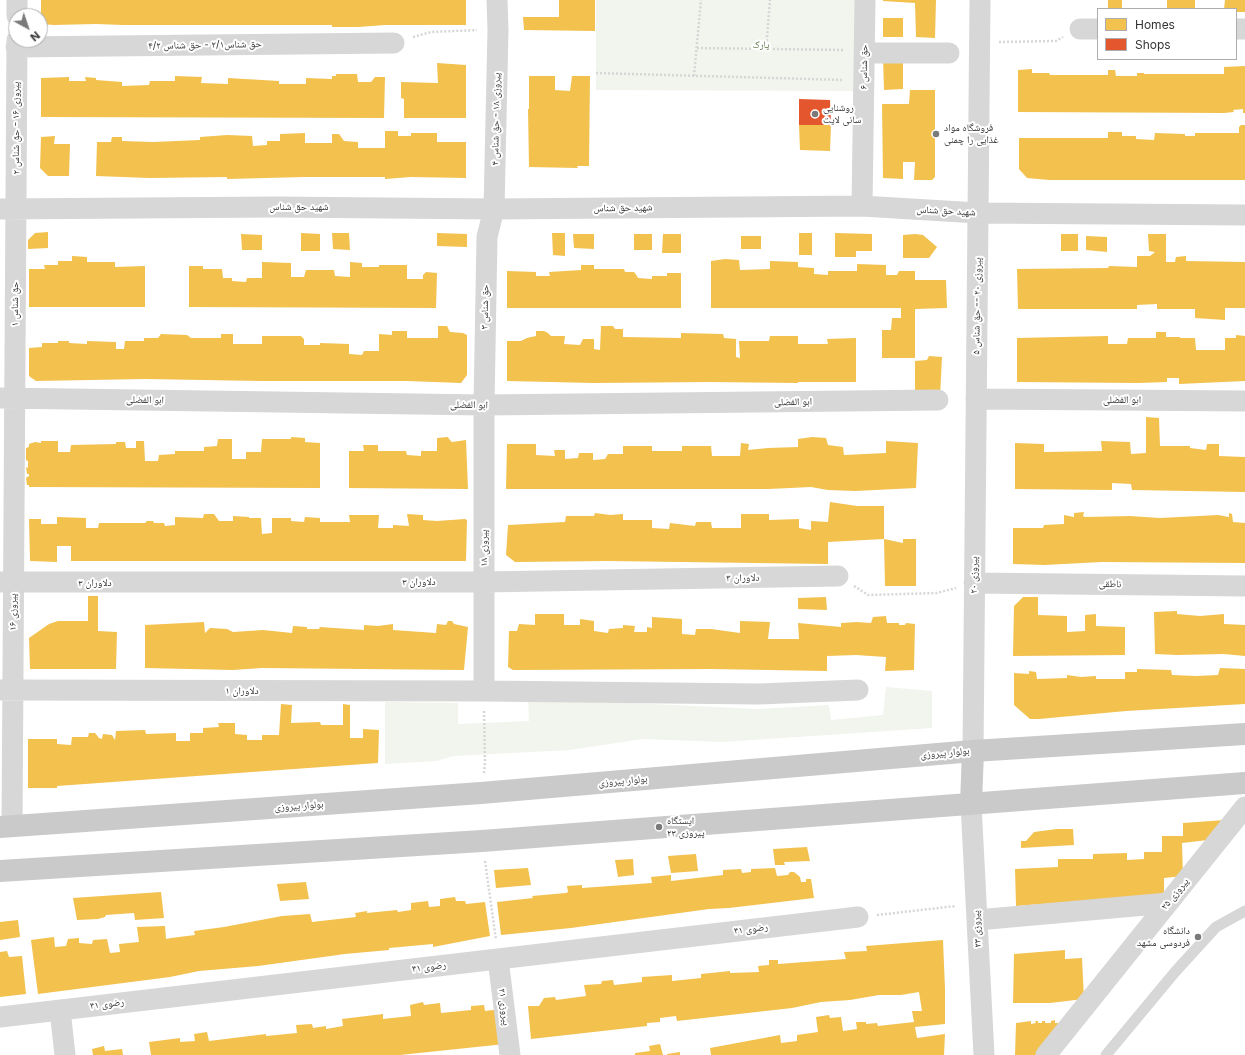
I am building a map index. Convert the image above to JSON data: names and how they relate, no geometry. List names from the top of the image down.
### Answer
{
  "streets": {
    "main road": ["بولوار پیروزی"],
    "street": [
      "حق شناس۲/۱ - حق شناس ۴/۲",
      "حق شناس ۶",
      "پیروزی ۱۸ - حق شناس ۴",
      "پیروزی ۱۶ - حق شناس ۲",
      "شهید حق شناس",
      "حق شناس ۱",
      "پیروزی ۲۰ -- حق شناس ۵",
      "حق شناس ۳",
      "ابو الفضلی",
      "پیروزی ۱۸",
      "پیروزی ۲۰",
      "دلاوران ۳",
      "ناطقی",
      "پیروزی ۱۶",
      "دلاوران ۱",
      "پیروزی ۲۵",
      "رضوی ۴۱",
      "پیروزی ۲۳",
      "پیروزی ۲۱"
    ]
  },
  "crossings": [
    ["حق شناس ۶", "شهید حق شناس"],
    ["پیروزی ۱۸ - حق شناس ۴", "شهید حق شناس"],
    ["پیروزی ۱۸ - حق شناس ۴", "حق شناس ۳"],
    ["پیروزی ۱۶ - حق شناس ۲", "شهید حق شناس"],
    ["پیروزی ۱۶ - حق شناس ۲", "حق شناس ۱"],
    ["شهید حق شناس", "حق شناس ۱"],
    ["شهید حق شناس", "پیروزی ۲۰ -- حق شناس ۵"],
    ["شهید حق شناس", "حق شناس ۳"],
    ["حق شناس ۱", "ابو الفضلی"],
    ["حق شناس ۱", "پیروزی ۱۶"],
    ["پیروزی ۲۰ -- حق شناس ۵", "ابو الفضلی"],
    ["پیروزی ۲۰ -- حق شناس ۵", "پیروزی ۲۰"],
    ["حق شناس ۳", "ابو الفضلی"],
    ["حق شناس ۳", "پیروزی ۱۸"],
    ["ابو الفضلی", "پیروزی ۱۸"],
    ["ابو الفضلی", "پیروزی ۲۰"],
    ["ابو الفضلی", "پیروزی ۱۶"],
    ["پیروزی ۱۸", "دلاوران ۳"],
    ["پیروزی ۱۸", "دلاوران ۱"],
    ["پیروزی ۲۰", "ناطقی"],
    ["پیروزی ۲۰", "بولوار پیروزی"],
    ["دلاوران ۳", "پیروزی ۱۶"],
    ["پیروزی ۱۶", "دلاوران ۱"],
    ["پیروزی ۱۶", "بولوار پیروزی"],
    ["رضوی ۴۱", "پیروزی ۲۱"]
  ],
  "parks": ["پارک"],
  "places": [
    "روشنایی سانی لایت",
    "فروشگاه مواد غذایی را چمنی",
    "ایستگاه پیروزی ۲۳",
    "دانشگاه فردوسی مشهد"
  ],
  "legend": ["Homes", "Shops"],
  "north": "bottom right"
}
